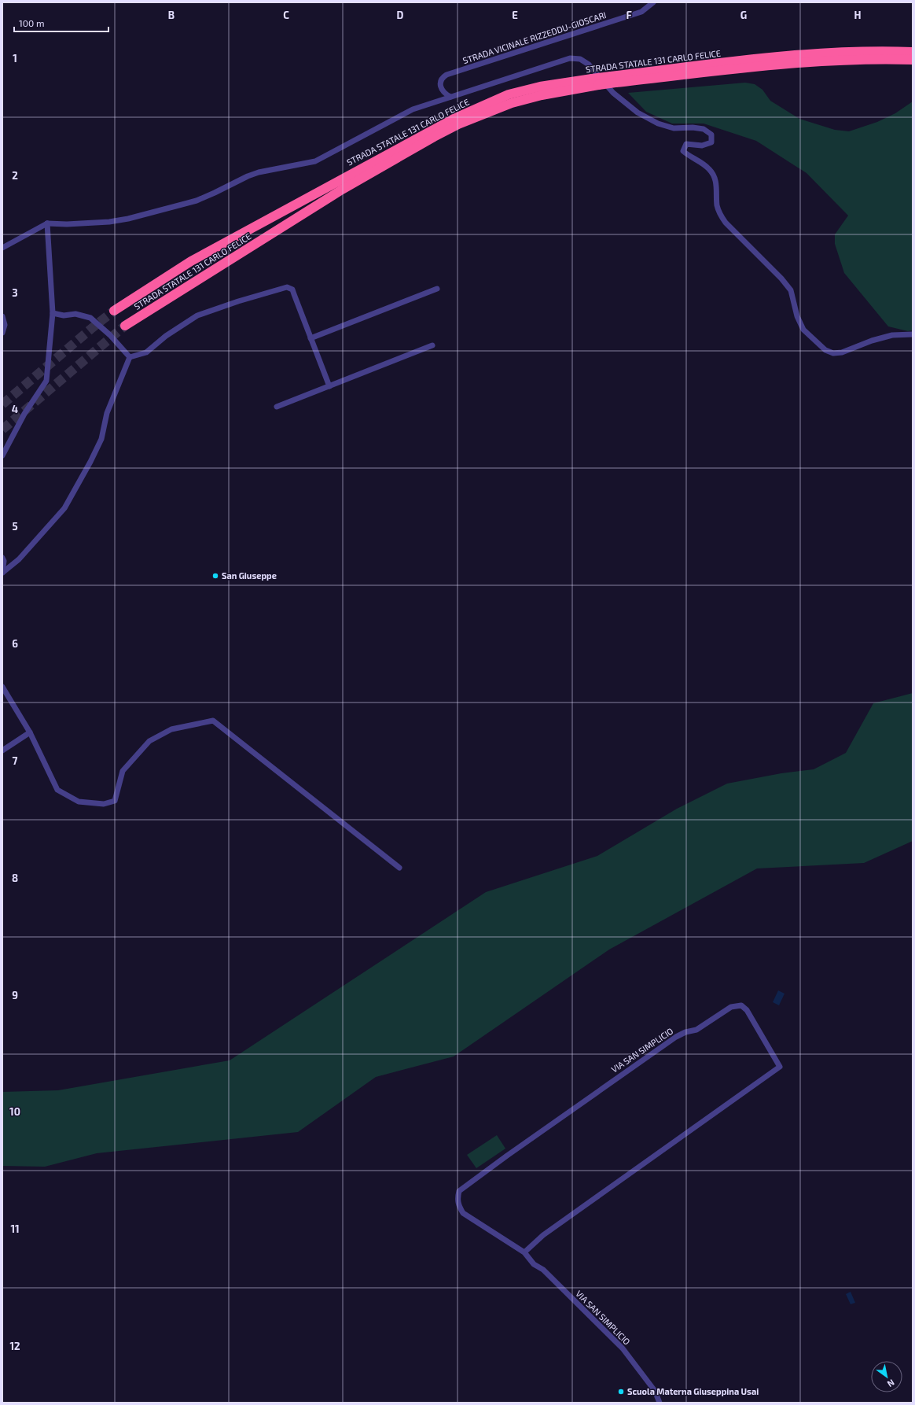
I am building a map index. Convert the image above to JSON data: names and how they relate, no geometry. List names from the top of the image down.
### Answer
{
  "streets": {
    "highway": ["STRADA STATALE 131 CARLO FELICE"],
    "street": ["STRADA VICINALE RIZZEDDU-GIOSCARI", "VIA SAN SIMPLICIO"]
  },
  "places": ["San Giuseppe", "Scuola Materna Giuseppina Usai"],
  "scale_bar": "100 m",
  "north": "bottom right",
  "grid": {
    "columns": [
      "B",
      "C",
      "D",
      "E",
      "F",
      "G",
      "H"
    ],
    "rows": [
      "1",
      "2",
      "3",
      "4",
      "5",
      "6",
      "7",
      "8",
      "9",
      "10",
      "11",
      "12"
    ]
  }
}
